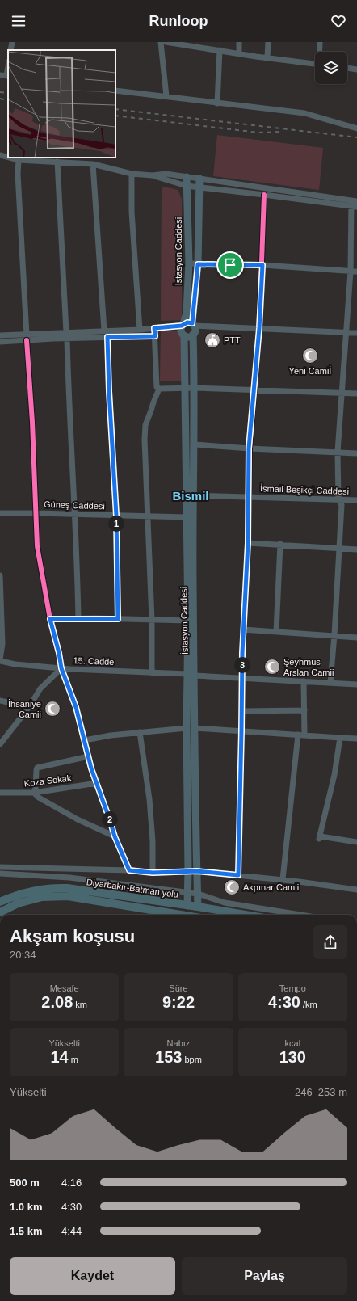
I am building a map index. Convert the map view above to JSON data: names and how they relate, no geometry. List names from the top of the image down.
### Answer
{
  "streets": {
    "highway": ["Diyarbakır-Batman yolu"],
    "main road": ["İstasyon Caddesi"],
    "street": [
      "İsmail Beşikçi Caddesi",
      "Güneş Caddesi",
      "15. Cadde",
      "Koza Sokak"
    ]
  },
  "crossings": [
    ["İstasyon Caddesi", "İsmail Beşikçi Caddesi"],
    ["İstasyon Caddesi", "Güneş Caddesi"],
    ["İstasyon Caddesi", "15. Cadde"],
    ["İstasyon Caddesi", "Diyarbakır-Batman yolu"]
  ],
  "districts": ["Bismil"],
  "places": {
    "public building": ["PTT"],
    "mosque": [
      "Yeni Camiİ",
      "Şeyhmus Arslan Camii",
      "İhsaniye Camii",
      "Akpınar Camii"
    ]
  },
  "page": {
    "header": "Runloop",
    "pins": ["1", "3", "2"],
    "heading": ["Akşam koşusu", "20:34"],
    "stats": [
      ["Mesafe", "2.08 km"],
      ["Süre", "9:22"],
      ["Tempo", "4:30 /km"],
      ["Yükselti", "14 m"],
      ["Nabız", "153 bpm"],
      ["kcal", "130"]
    ],
    "chart": ["Yükselti", "246–253 m"],
    "list": [
      {
        "name": "500 m",
        "note": "4:16"
      },
      {
        "name": "1.0 km",
        "note": "4:30"
      },
      {
        "name": "1.5 km",
        "note": "4:44"
      }
    ],
    "buttons": ["Kaydet", "Paylaş"]
  }
}
